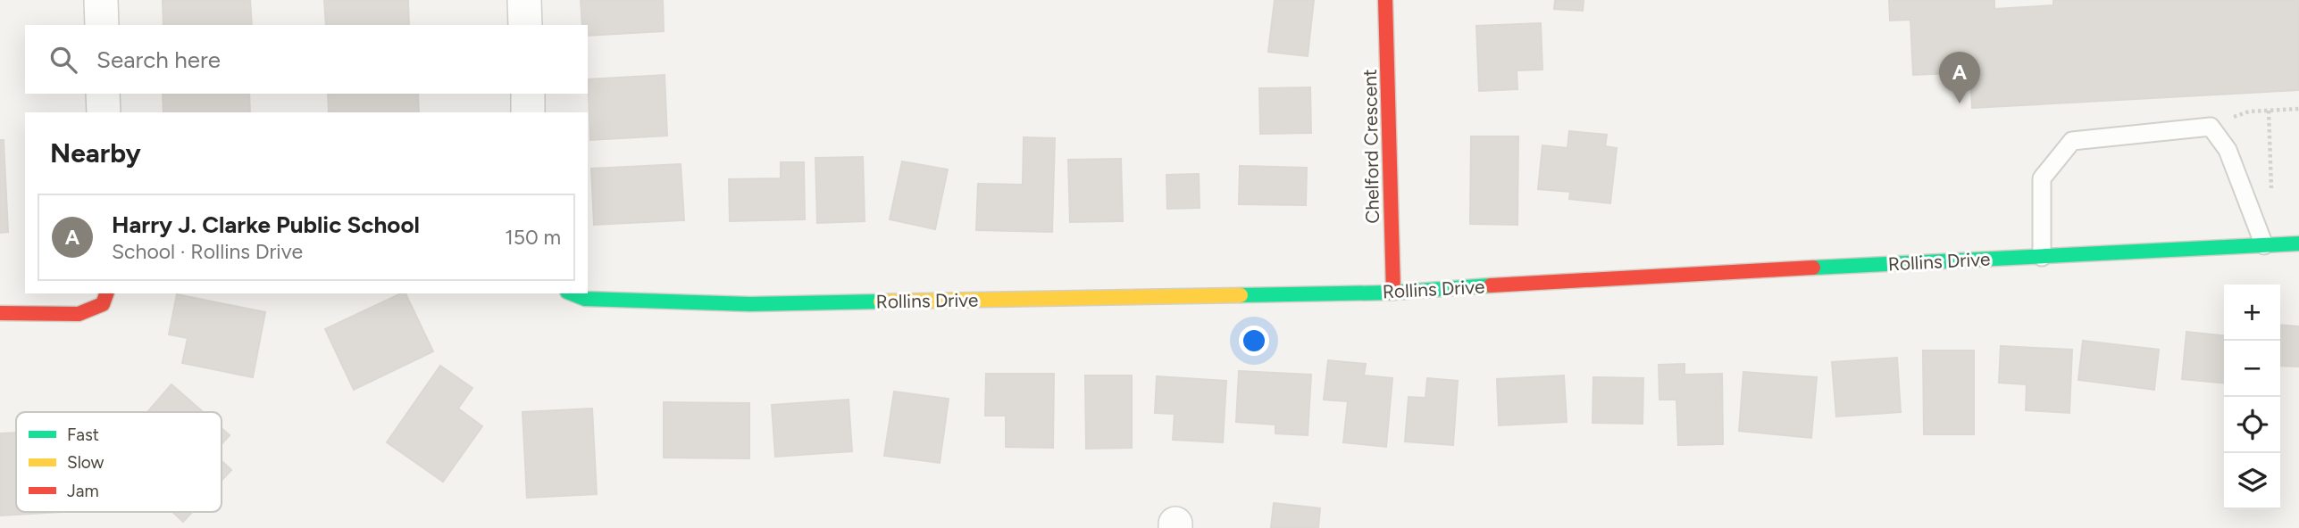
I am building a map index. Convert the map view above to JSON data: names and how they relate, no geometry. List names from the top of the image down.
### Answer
{
  "streets": {
    "street": ["Chelford Crescent", "Rollins Drive"]
  },
  "crossings": [
    ["Chelford Crescent", "Rollins Drive"]
  ],
  "legend": ["Fast", "Slow", "Jam"],
  "page": {
    "search": "Search here",
    "pins": "A",
    "heading": "Nearby",
    "list": [
      {
        "mark": "A",
        "name": "Harry J. Clarke Public School",
        "note": "School · Rollins Drive",
        "value": "150 m"
      }
    ],
    "map_buttons": ["+", "−"]
  }
}
